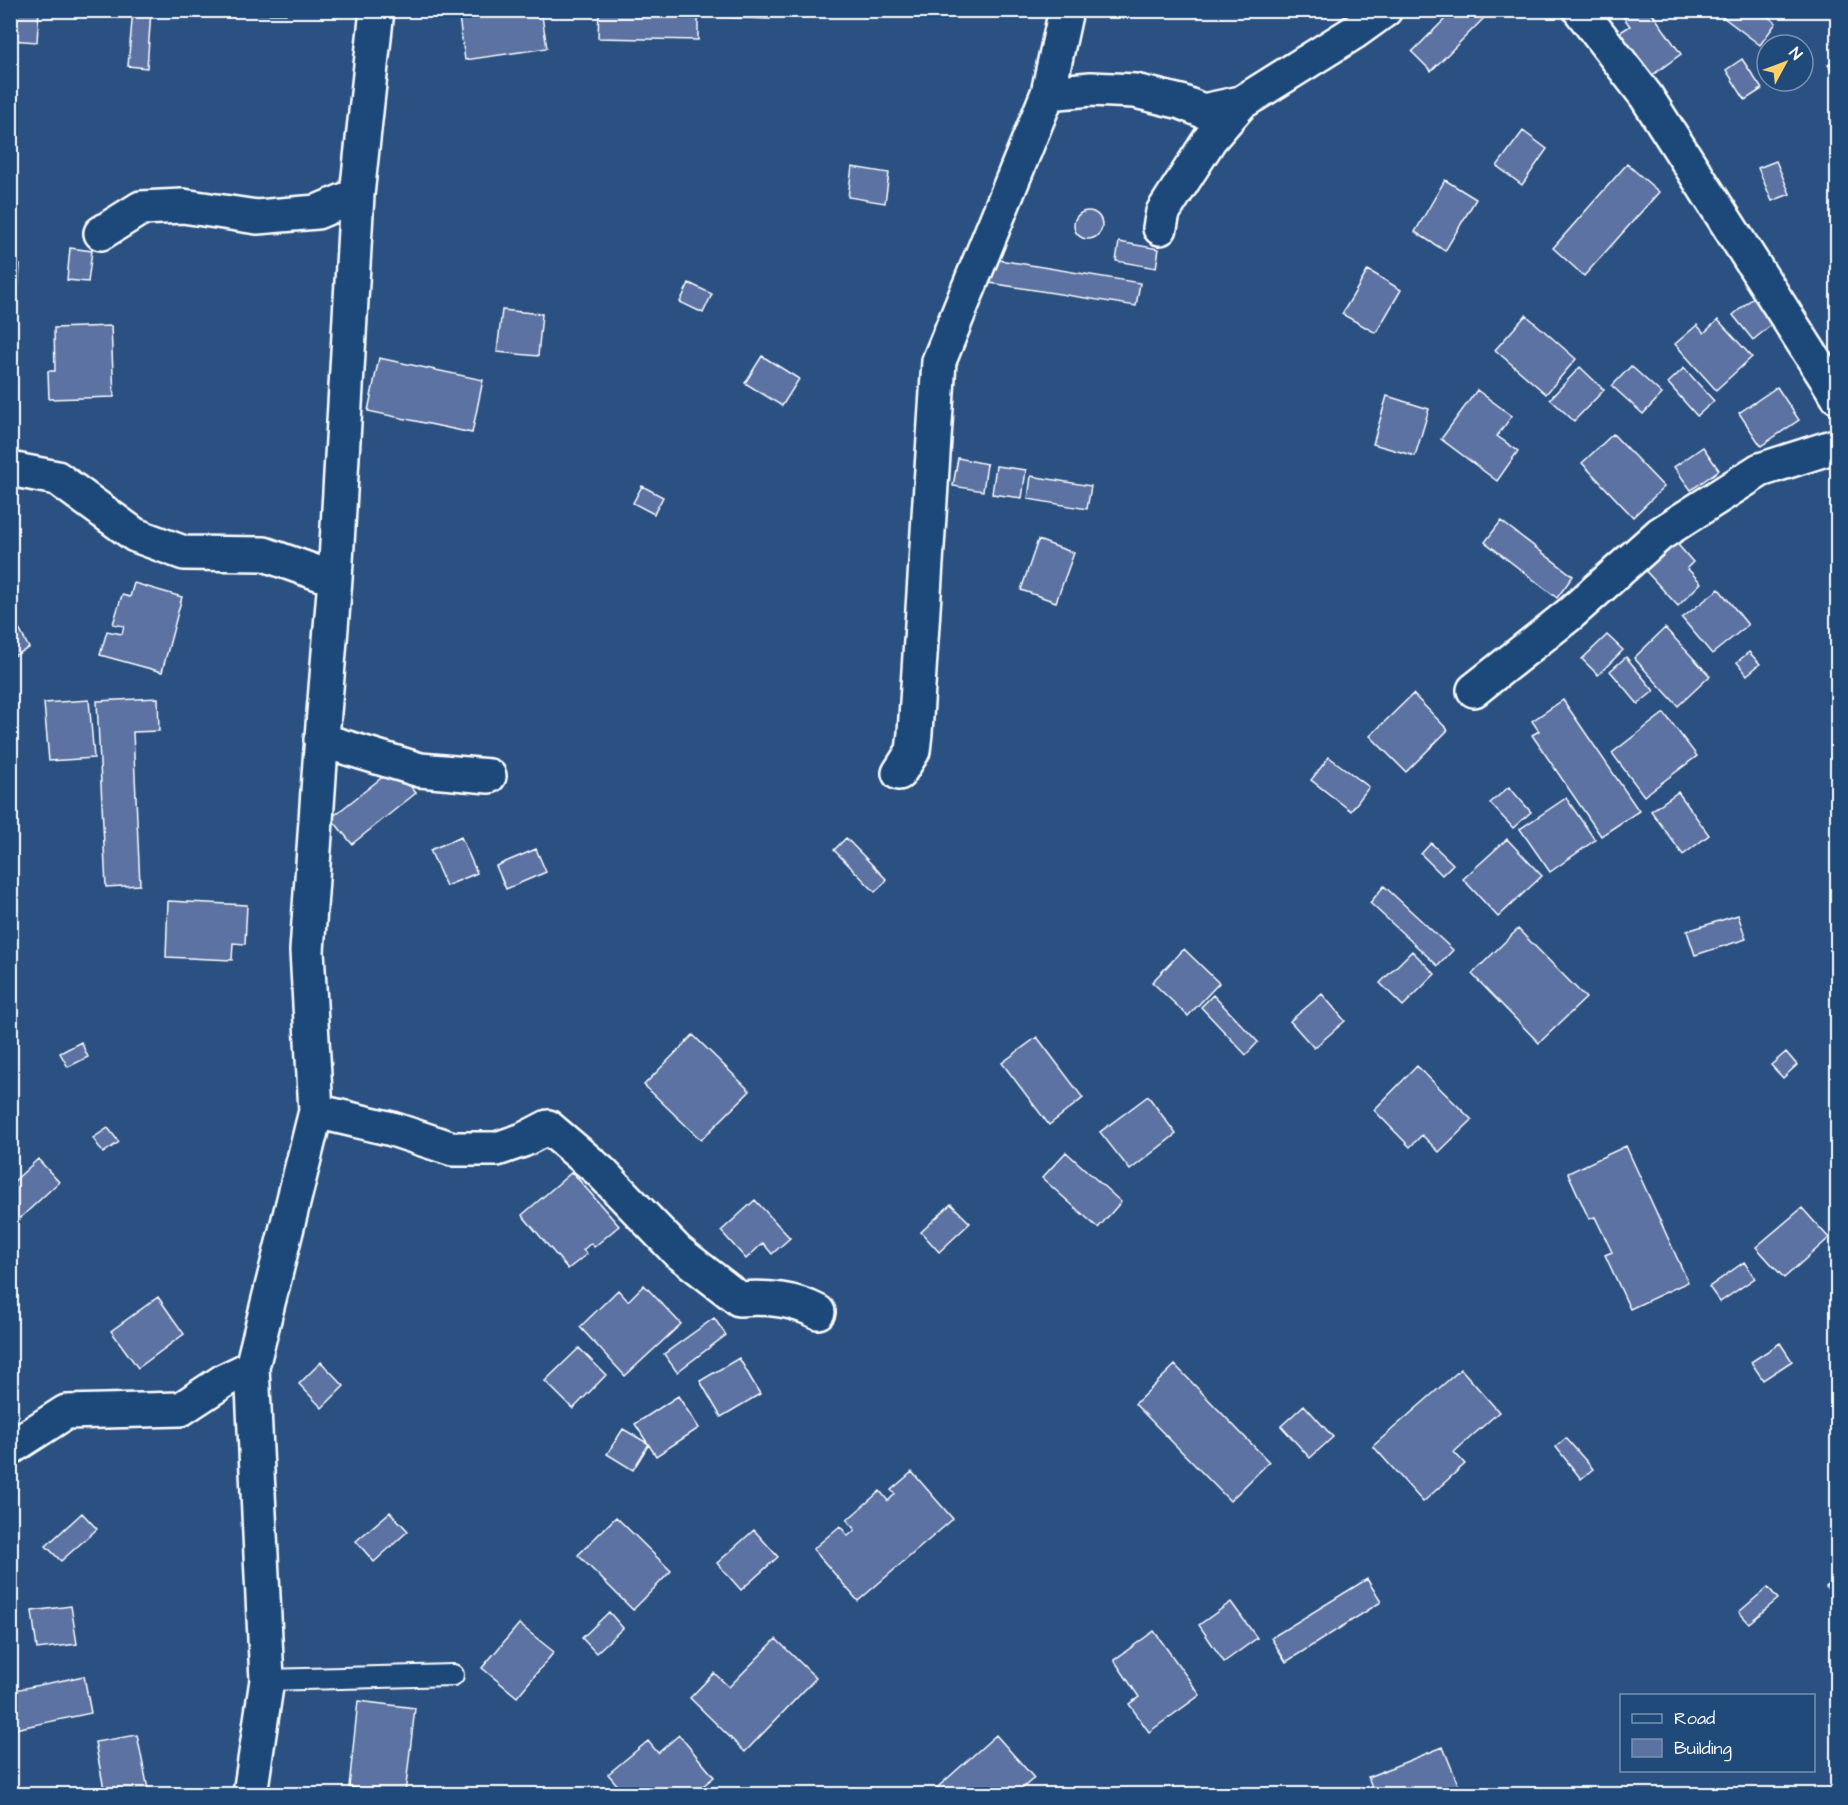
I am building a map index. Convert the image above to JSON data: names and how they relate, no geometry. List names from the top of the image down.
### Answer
{
  "legend": ["Road", "Building"],
  "north": "top right"
}
